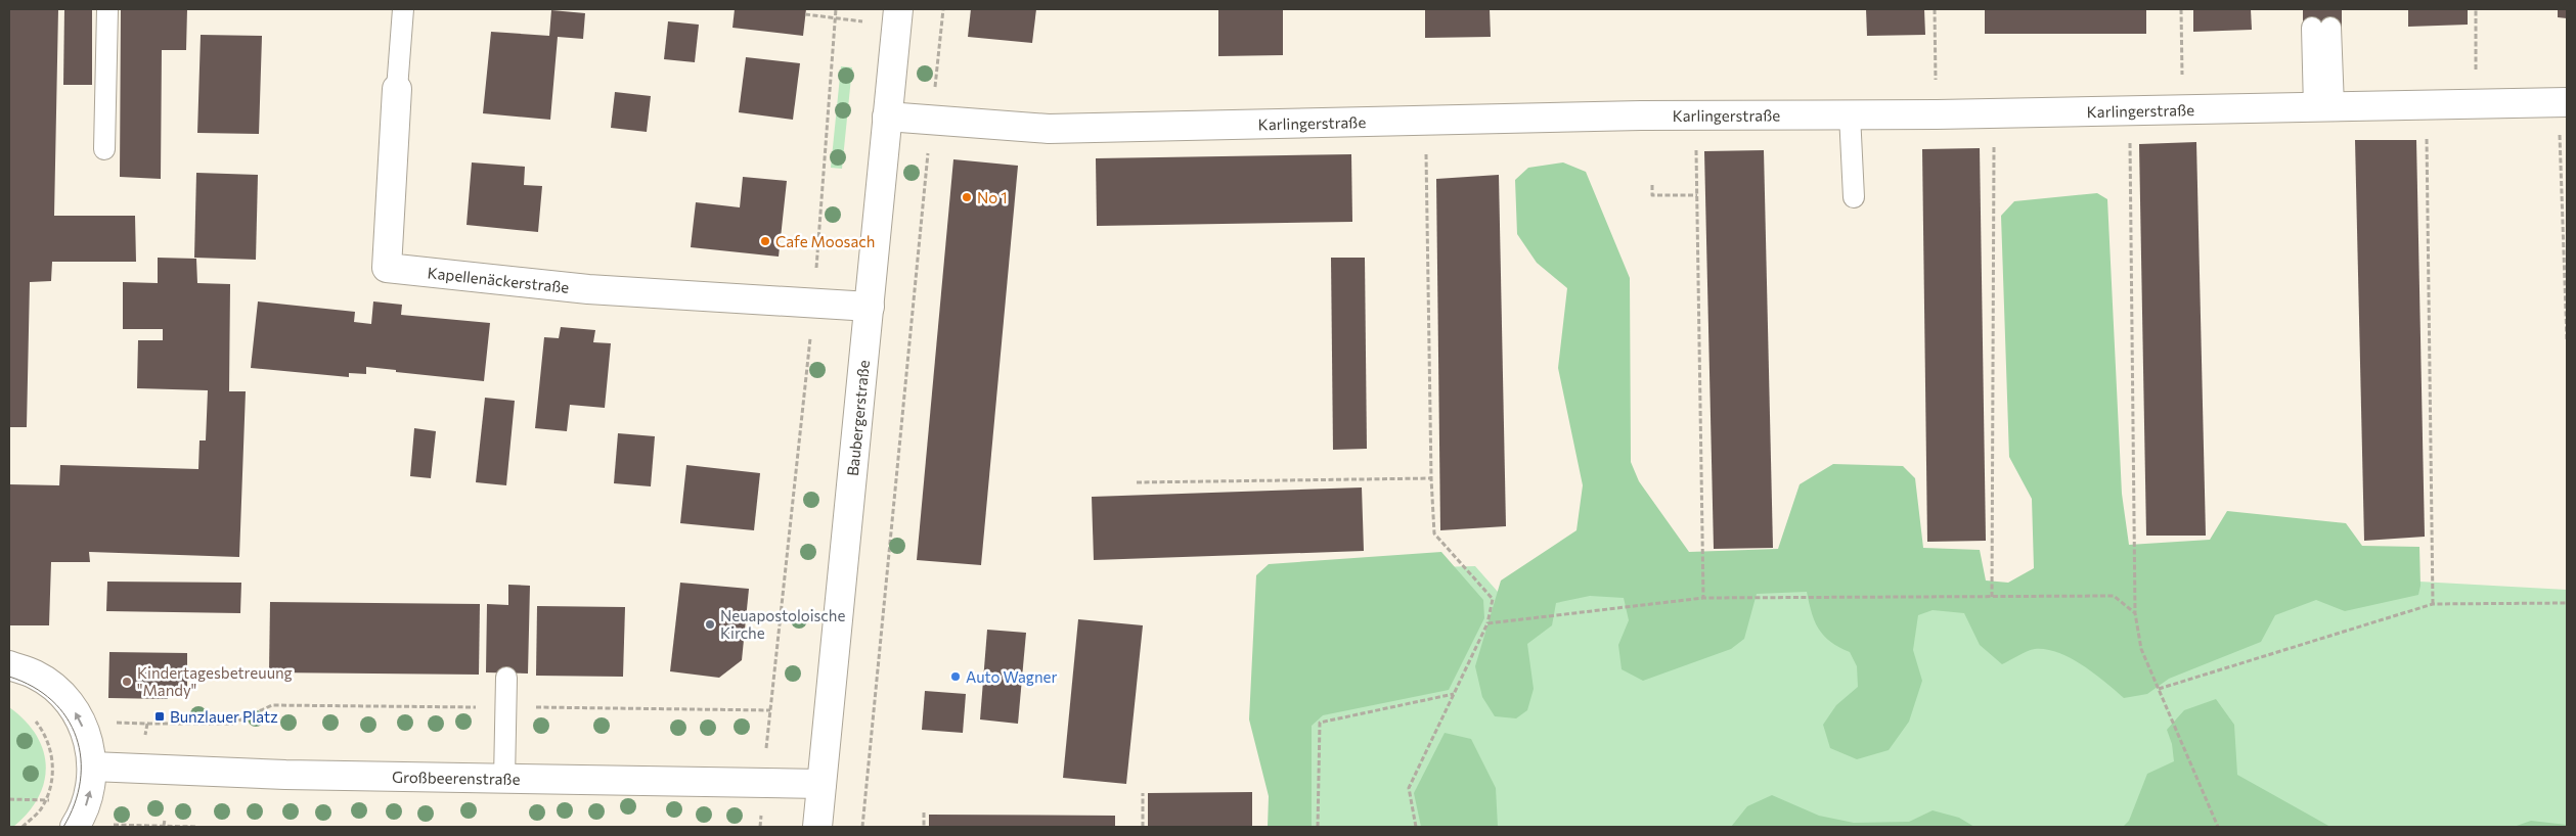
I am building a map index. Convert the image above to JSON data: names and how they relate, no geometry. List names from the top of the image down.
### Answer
{
  "streets": {
    "street": [
      "Karlingerstraße",
      "Kapellenäckerstraße",
      "Baubergerstraße",
      "Großbeerenstraße"
    ]
  },
  "crossings": [
    ["Karlingerstraße", "Baubergerstraße"],
    ["Kapellenäckerstraße", "Baubergerstraße"],
    ["Baubergerstraße", "Großbeerenstraße"]
  ],
  "places": {
    "other": [
      "No 1",
      "Cafe Moosach",
      "Neuapostoloische Kirche",
      "Auto Wagner",
      "Kindertagesbetreuung \"Mandy\""
    ],
    "transit": ["Bunzlauer Platz"]
  }
}
